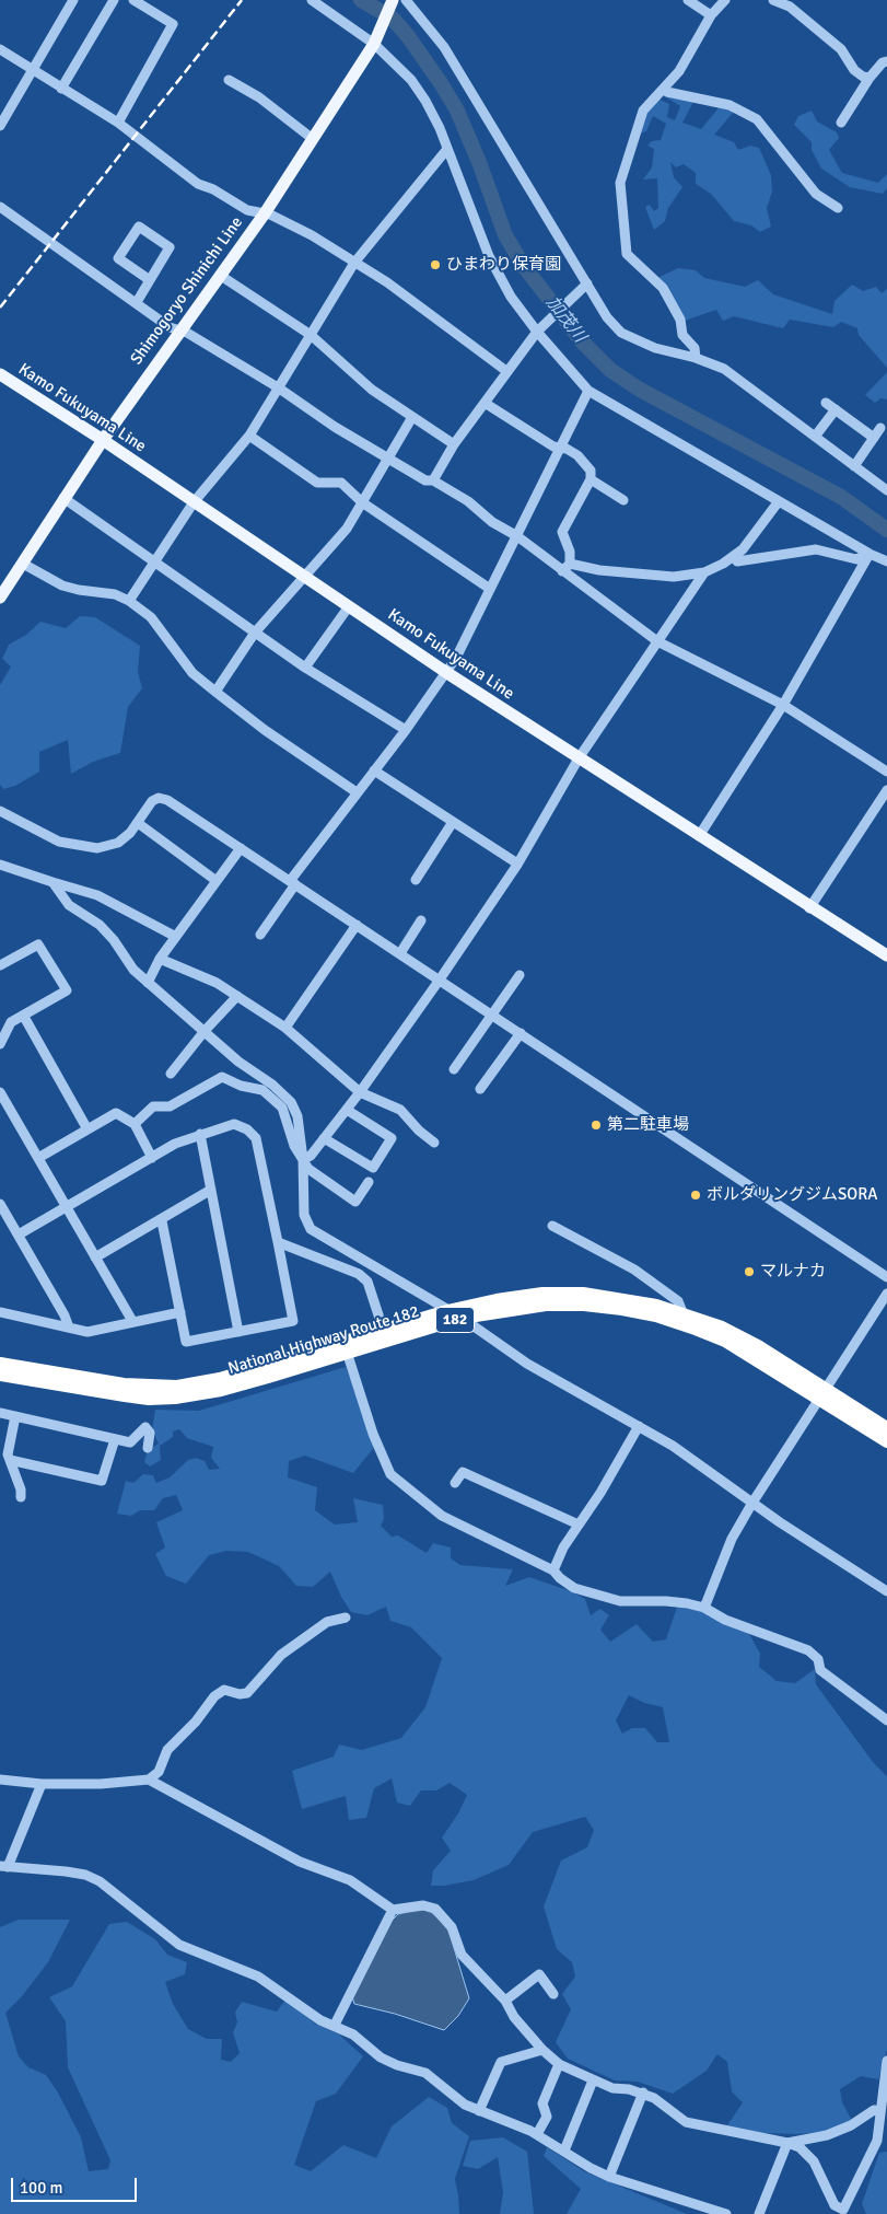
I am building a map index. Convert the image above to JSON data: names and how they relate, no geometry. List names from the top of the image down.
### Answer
{
  "streets": {
    "highway": ["182", "National Highway Route 182"],
    "main road": ["Shimogoryo Shinichi Line", "Kamo Fukuyama Line"]
  },
  "crossings": [
    ["Shimogoryo Shinichi Line", "Kamo Fukuyama Line"]
  ],
  "water": ["加茂川"],
  "places": [
    "ひまわり保育園",
    "第二駐車場",
    "ボルダリングジムSORA",
    "マルナカ"
  ],
  "scale_bar": "100 m"
}
